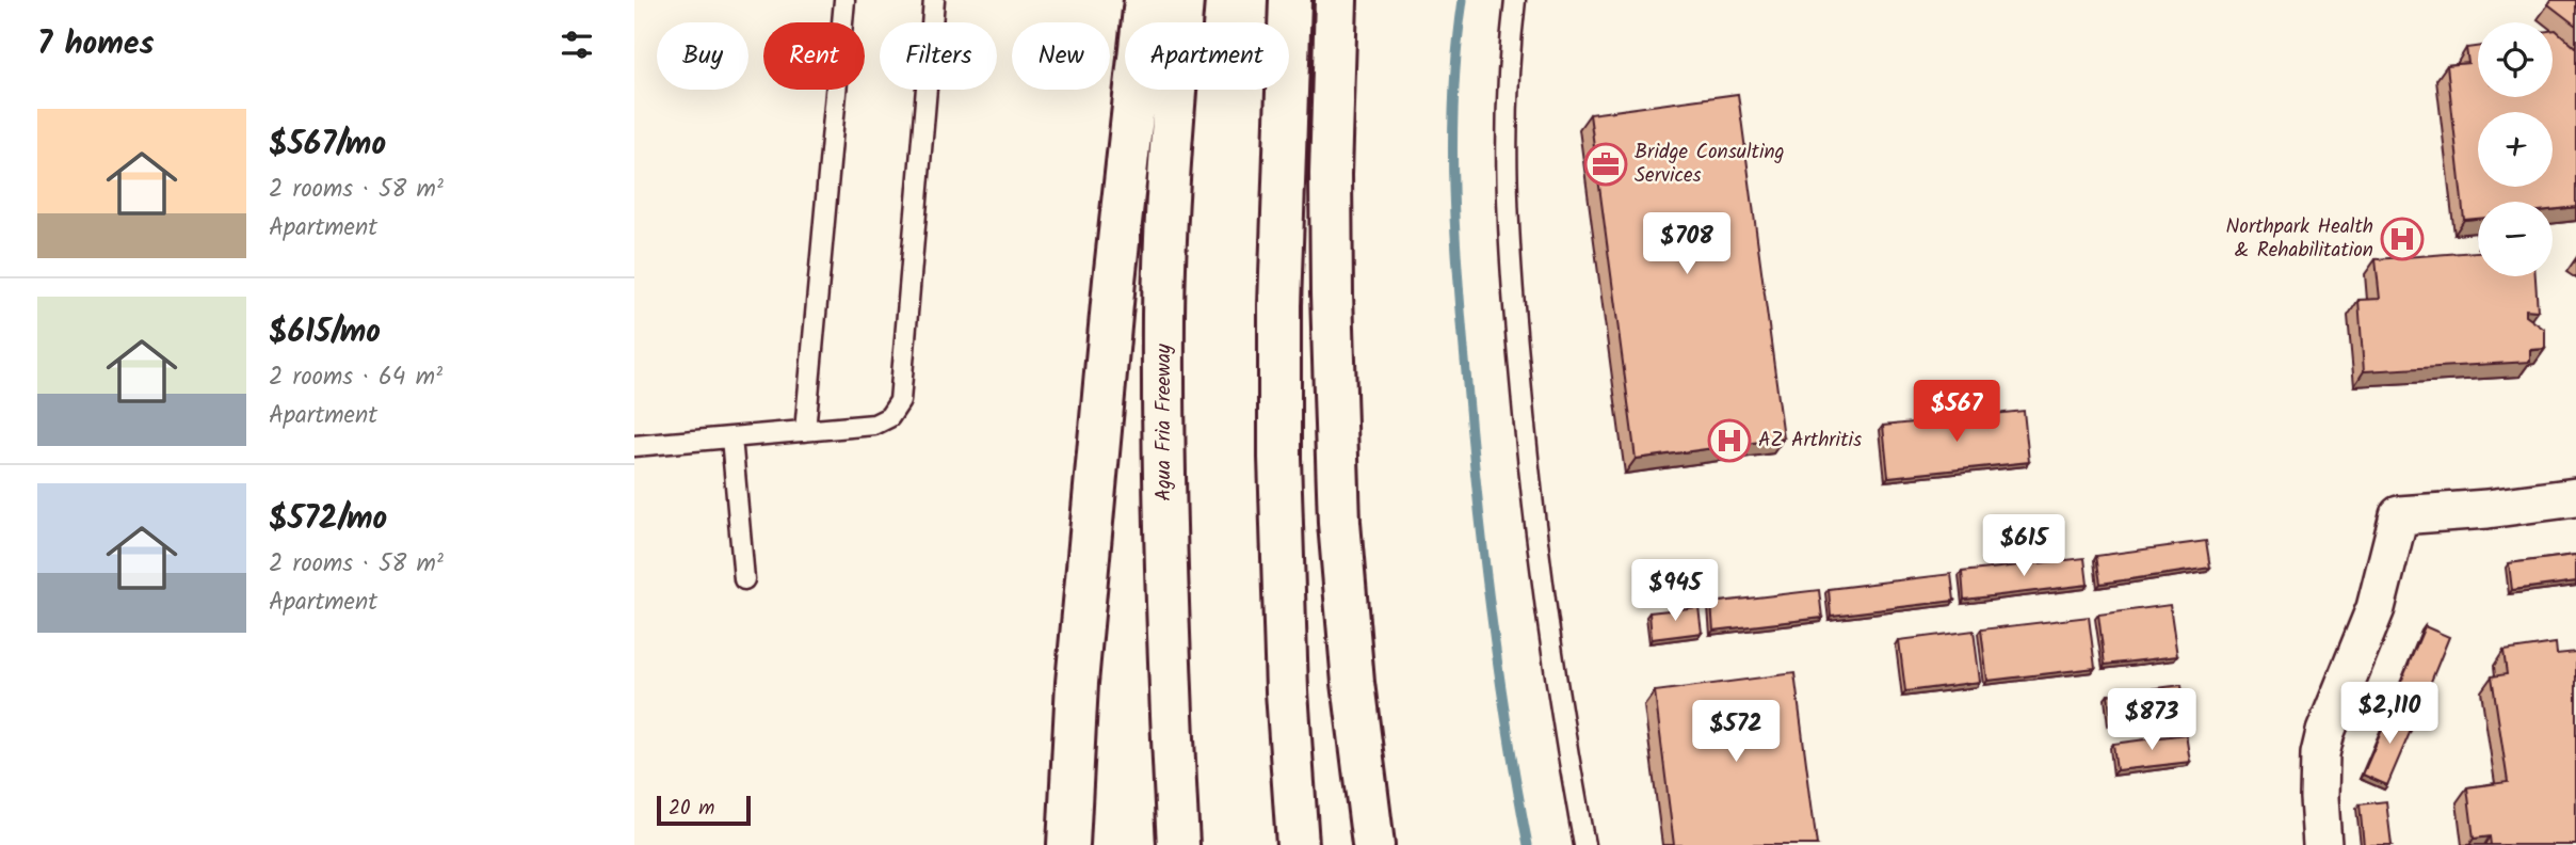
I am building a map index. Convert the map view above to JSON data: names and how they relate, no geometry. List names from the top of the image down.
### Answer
{
  "streets": {
    "highway": ["Agua Fria Freeway"]
  },
  "places": {
    "office": ["Bridge Consulting Services"],
    "hospital": ["Northpark Health & Rehabilitation", "AZ Arthritis"]
  },
  "scale_bar": "20 m",
  "page": {
    "heading": "7 homes",
    "map_buttons": ["+", "−"],
    "chip": [
      "Buy",
      "Rent",
      "Filters",
      "New",
      "Apartment"
    ],
    "list": [
      {
        "name": "$567/mo",
        "note": "2 rooms · 58 m² · Apartment"
      },
      {
        "name": "$615/mo",
        "note": "2 rooms · 64 m² · Apartment"
      },
      {
        "name": "$572/mo",
        "note": "2 rooms · 58 m² · Apartment"
      }
    ],
    "price": [
      "$708",
      "$567",
      "$615",
      "$945",
      "$2,110",
      "$873",
      "$572"
    ],
    "scale": "20 m"
  }
}
